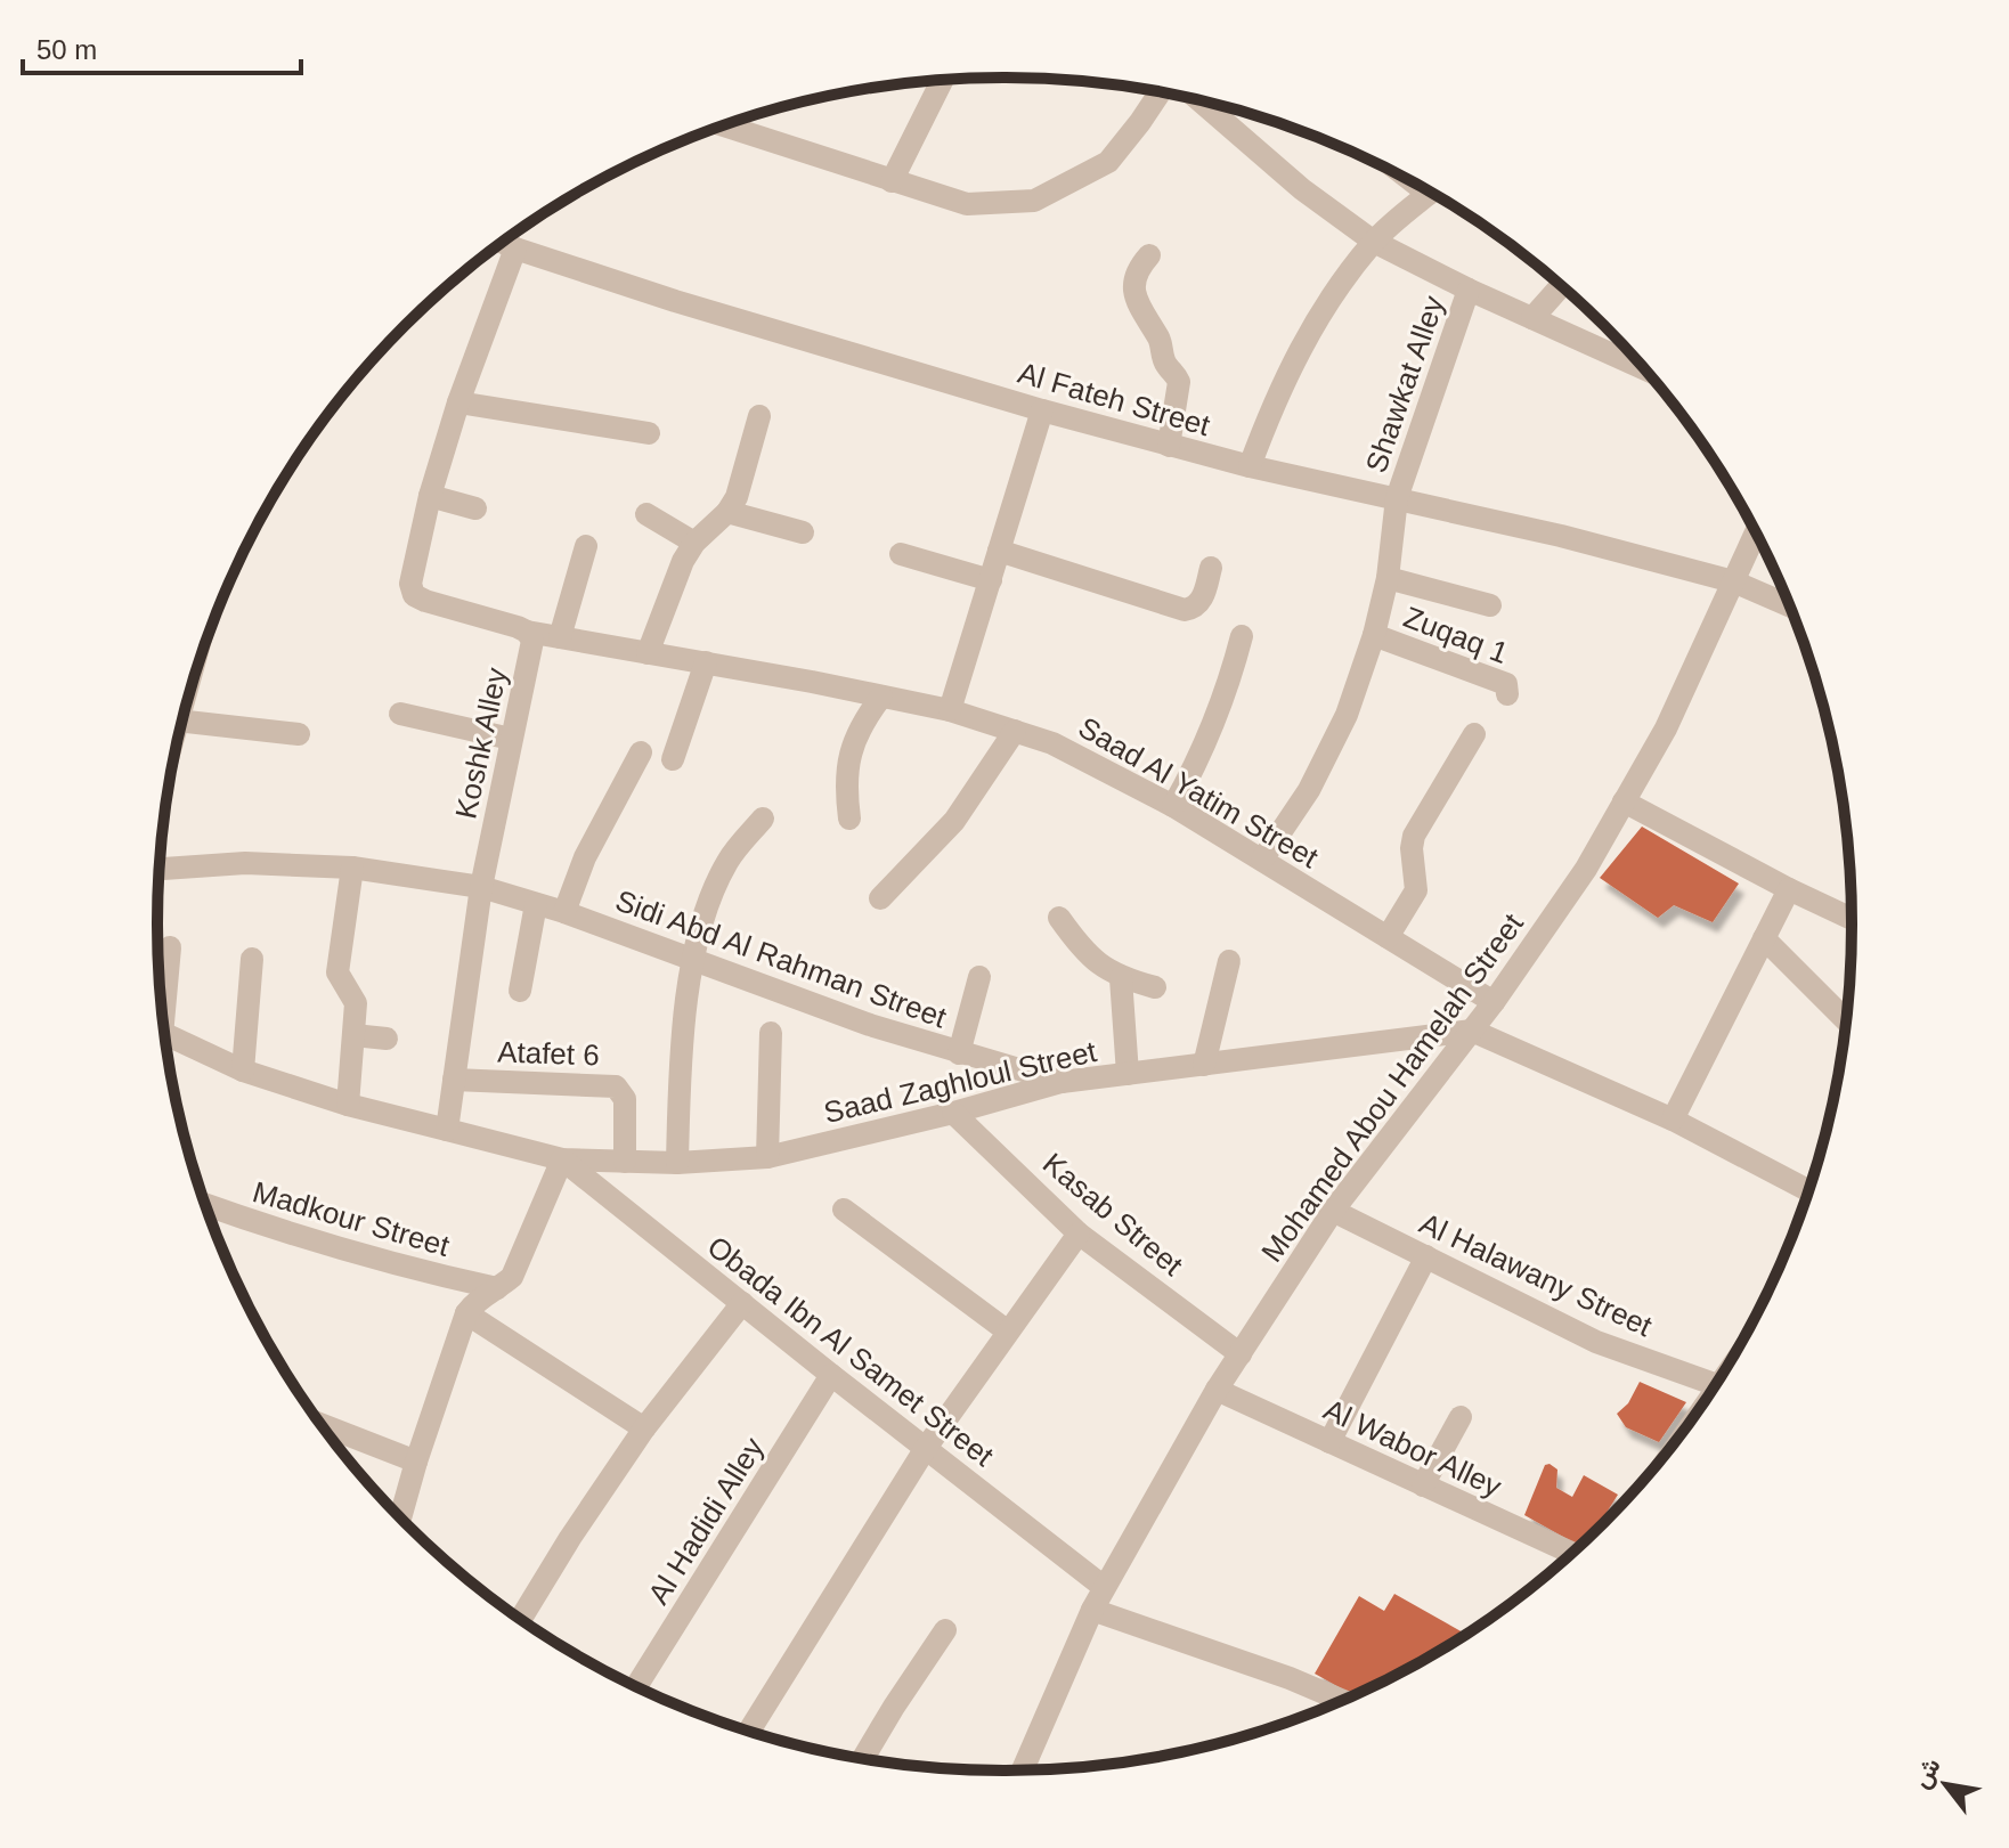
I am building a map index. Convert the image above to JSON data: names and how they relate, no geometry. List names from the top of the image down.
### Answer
{
  "streets": {
    "street": [
      "Shawkat Alley",
      "Al Fateh Street",
      "Zuqaq 1",
      "Koshk Alley",
      "Saad Al Yatim Street",
      "Sidi Abd Al Rahman Street",
      "Atafet 6",
      "Saad Zaghloul Street",
      "Mohamed Abou Hamelah Street",
      "Kasab Street",
      "Madkour Street",
      "Al Halawany Street",
      "Obada Ibn Al Samet Street",
      "Al Wabor Alley",
      "Al Hadidi Alley"
    ]
  },
  "crossings": [
    ["Shawkat Alley", "Al Fateh Street"],
    ["Shawkat Alley", "Zuqaq 1"],
    ["Shawkat Alley", "Saad Al Yatim Street"],
    ["Al Fateh Street", "Koshk Alley"],
    ["Al Fateh Street", "Mohamed Abou Hamelah Street"],
    ["Koshk Alley", "Saad Al Yatim Street"],
    ["Koshk Alley", "Sidi Abd Al Rahman Street"],
    ["Koshk Alley", "Atafet 6"],
    ["Koshk Alley", "Saad Zaghloul Street"],
    ["Saad Al Yatim Street", "Mohamed Abou Hamelah Street"],
    ["Sidi Abd Al Rahman Street", "Saad Zaghloul Street"],
    ["Atafet 6", "Saad Zaghloul Street"],
    ["Saad Zaghloul Street", "Mohamed Abou Hamelah Street"],
    ["Saad Zaghloul Street", "Kasab Street"],
    ["Saad Zaghloul Street", "Obada Ibn Al Samet Street"],
    ["Mohamed Abou Hamelah Street", "Kasab Street"],
    ["Mohamed Abou Hamelah Street", "Al Halawany Street"],
    ["Mohamed Abou Hamelah Street", "Obada Ibn Al Samet Street"],
    ["Mohamed Abou Hamelah Street", "Al Wabor Alley"],
    ["Obada Ibn Al Samet Street", "Al Hadidi Alley"]
  ],
  "scale_bar": "50 m",
  "north": "top left"
}
